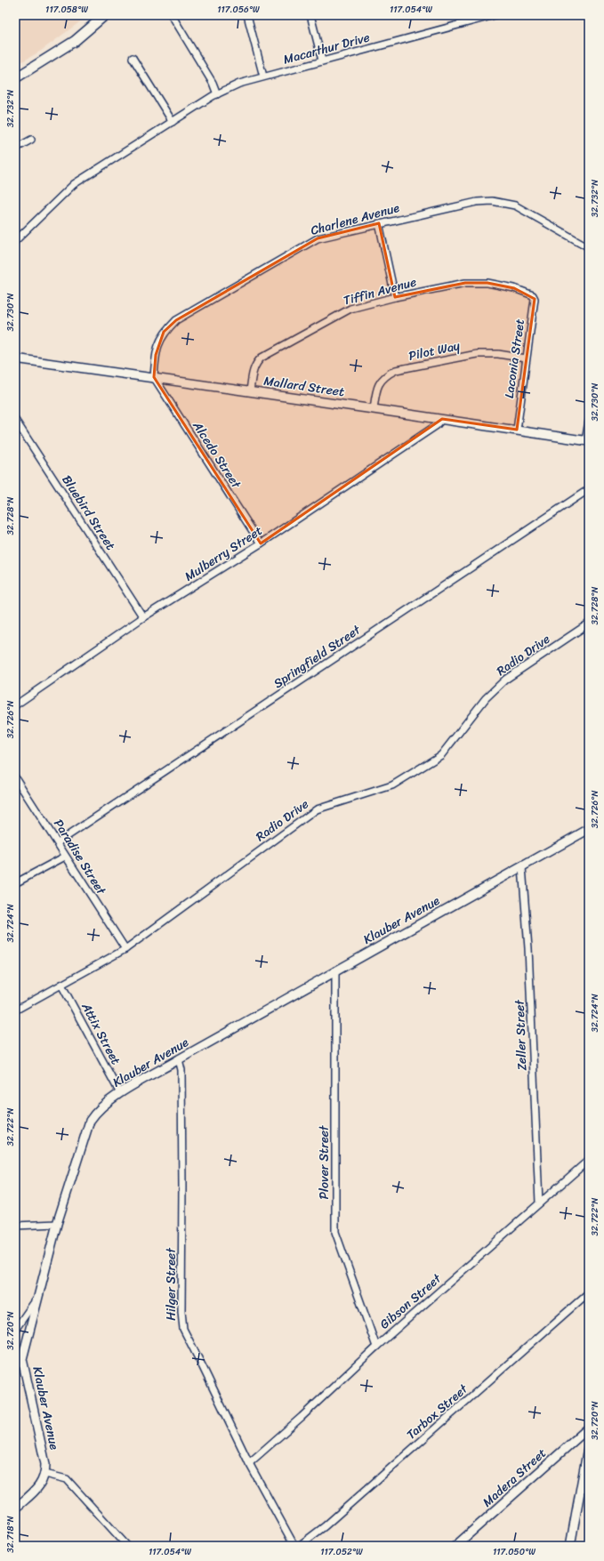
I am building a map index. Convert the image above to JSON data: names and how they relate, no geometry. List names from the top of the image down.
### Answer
{
  "streets": {
    "street": [
      "Macarthur Drive",
      "Charlene Avenue",
      "Tiffin Avenue",
      "Pilot Way",
      "Laconia Street",
      "Mallard Street",
      "Alcedo Street",
      "Bluebird Street",
      "Mulberry Street",
      "Radio Drive",
      "Springfield Street",
      "Paradise Street",
      "Klauber Avenue",
      "Attix Street",
      "Zeller Street",
      "Plover Street",
      "Hilger Street",
      "Gibson Street",
      "Tarbox Street",
      "Madera Street"
    ]
  },
  "crossings": [
    ["Charlene Avenue", "Mallard Street"],
    ["Charlene Avenue", "Alcedo Street"],
    ["Tiffin Avenue", "Laconia Street"],
    ["Tiffin Avenue", "Mallard Street"],
    ["Pilot Way", "Laconia Street"],
    ["Pilot Way", "Mallard Street"],
    ["Laconia Street", "Mallard Street"],
    ["Mallard Street", "Alcedo Street"],
    ["Mallard Street", "Mulberry Street"],
    ["Alcedo Street", "Mulberry Street"],
    ["Bluebird Street", "Mulberry Street"],
    ["Radio Drive", "Paradise Street"],
    ["Radio Drive", "Attix Street"],
    ["Springfield Street", "Paradise Street"],
    ["Klauber Avenue", "Attix Street"],
    ["Klauber Avenue", "Zeller Street"],
    ["Klauber Avenue", "Plover Street"],
    ["Klauber Avenue", "Hilger Street"],
    ["Zeller Street", "Gibson Street"],
    ["Plover Street", "Gibson Street"],
    ["Hilger Street", "Gibson Street"]
  ],
  "coordinates": [
    "117.058°W",
    "117.056°W",
    "117.054°W",
    "32.732°N",
    "32.730°N",
    "32.728°N",
    "32.726°N",
    "32.724°N",
    "32.722°N",
    "32.720°N",
    "32.718°N",
    "117.052°W",
    "117.050°W"
  ]
}
